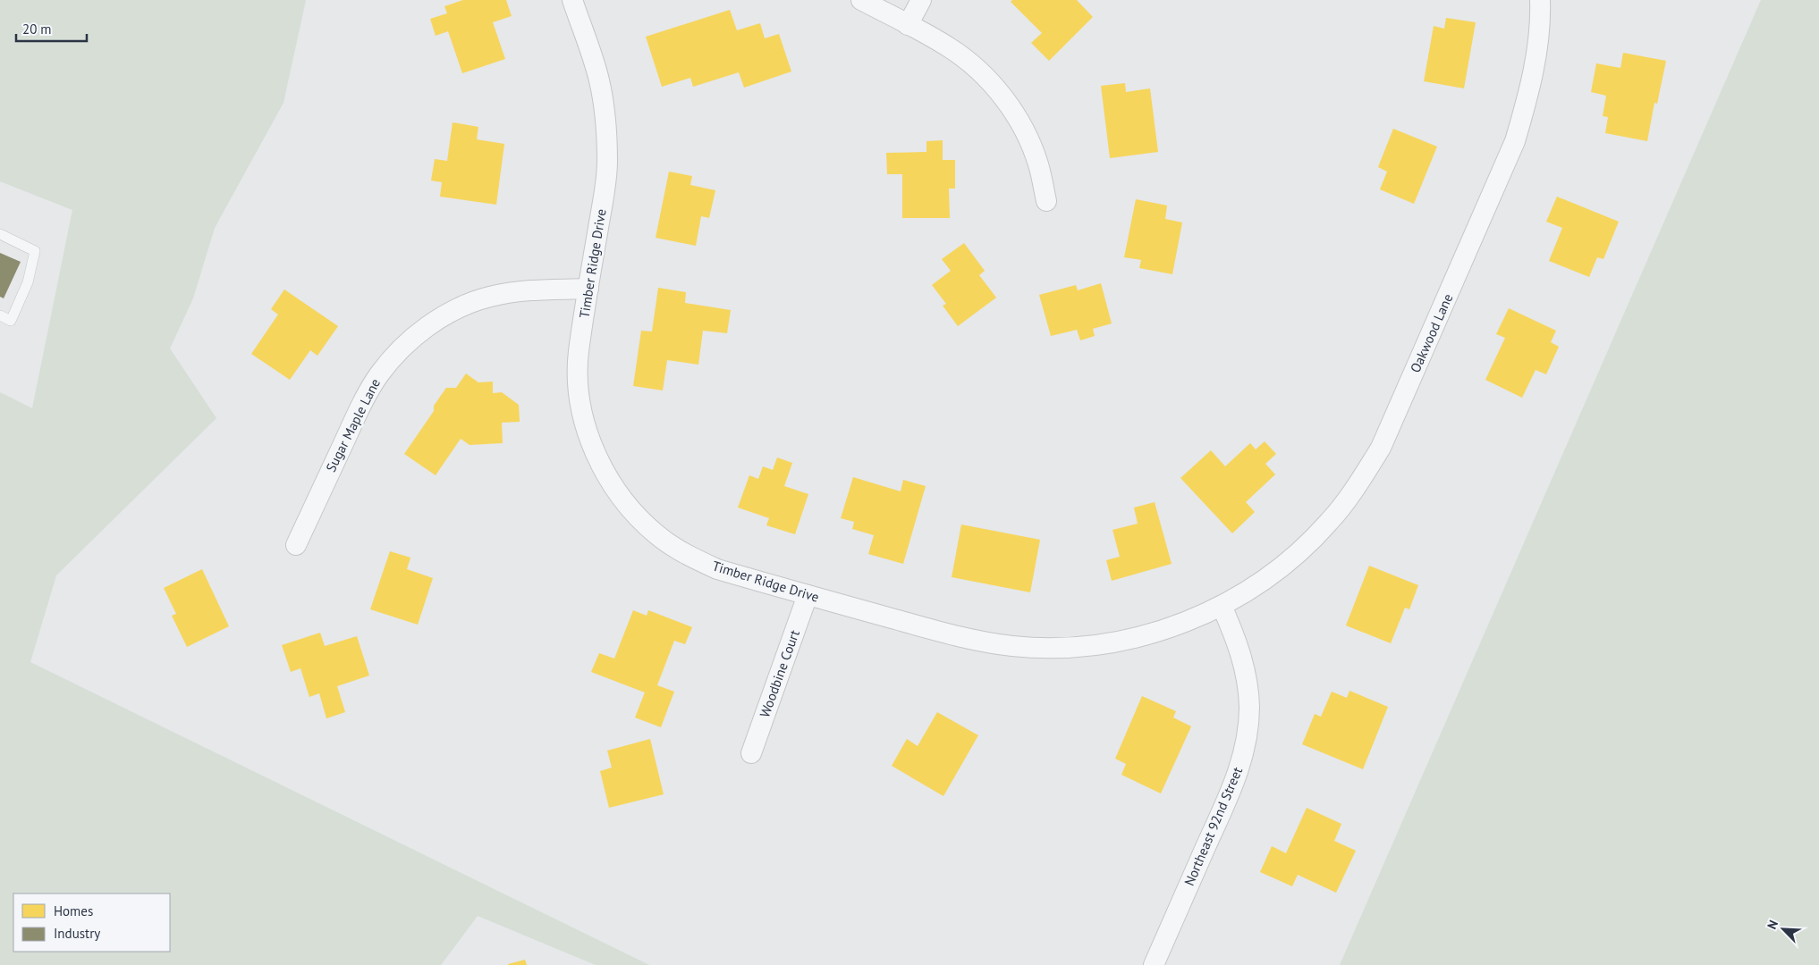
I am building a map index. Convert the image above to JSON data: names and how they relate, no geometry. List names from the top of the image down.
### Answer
{
  "streets": {
    "street": [
      "Timber Ridge Drive",
      "Oakwood Lane",
      "Sugar Maple Lane",
      "Woodbine Court",
      "Northeast 92nd Street"
    ]
  },
  "crossings": [
    ["Timber Ridge Drive", "Oakwood Lane"],
    ["Timber Ridge Drive", "Sugar Maple Lane"],
    ["Timber Ridge Drive", "Woodbine Court"],
    ["Timber Ridge Drive", "Northeast 92nd Street"],
    ["Oakwood Lane", "Northeast 92nd Street"]
  ],
  "legend": ["Homes", "Industry"],
  "scale_bar": "20 m",
  "north": "top left"
}
